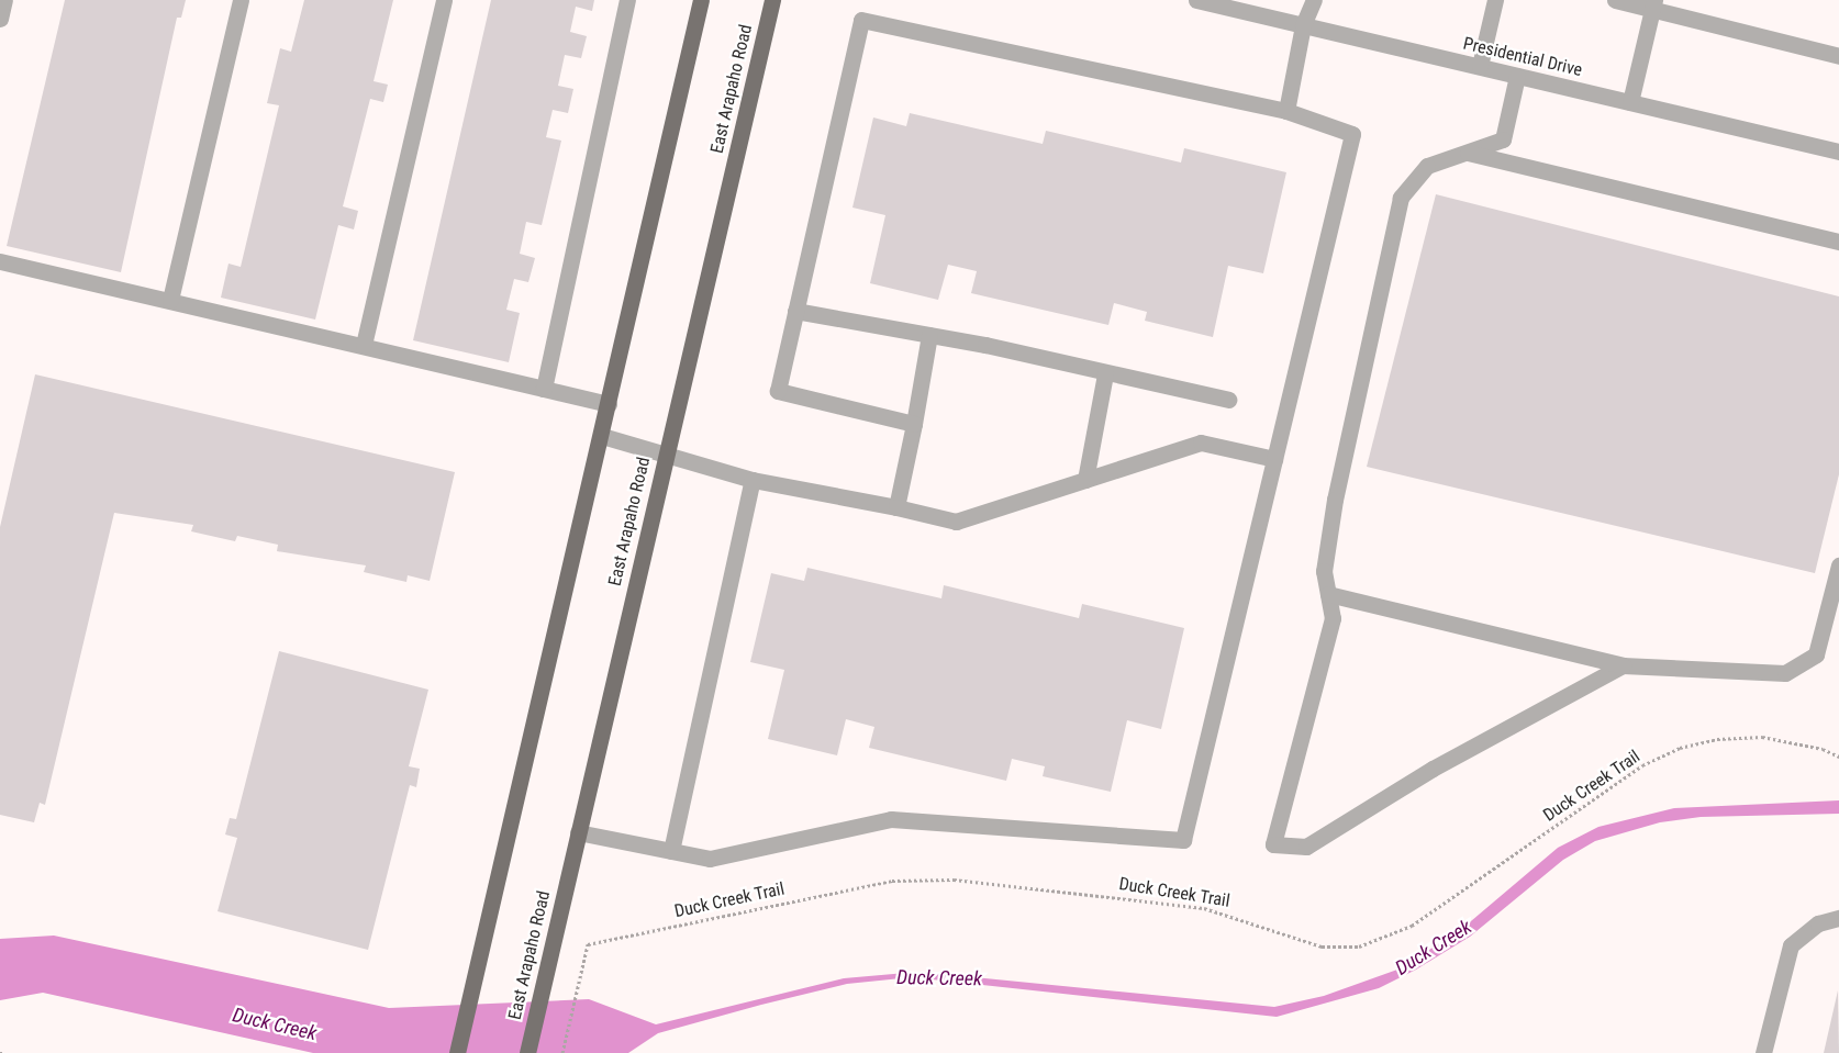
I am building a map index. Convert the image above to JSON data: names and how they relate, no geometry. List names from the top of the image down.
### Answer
{
  "streets": {
    "main road": ["East Arapaho Road"],
    "street": ["Presidential Drive"],
    "path": ["Duck Creek Trail"]
  },
  "water": ["Duck Creek"]
}
